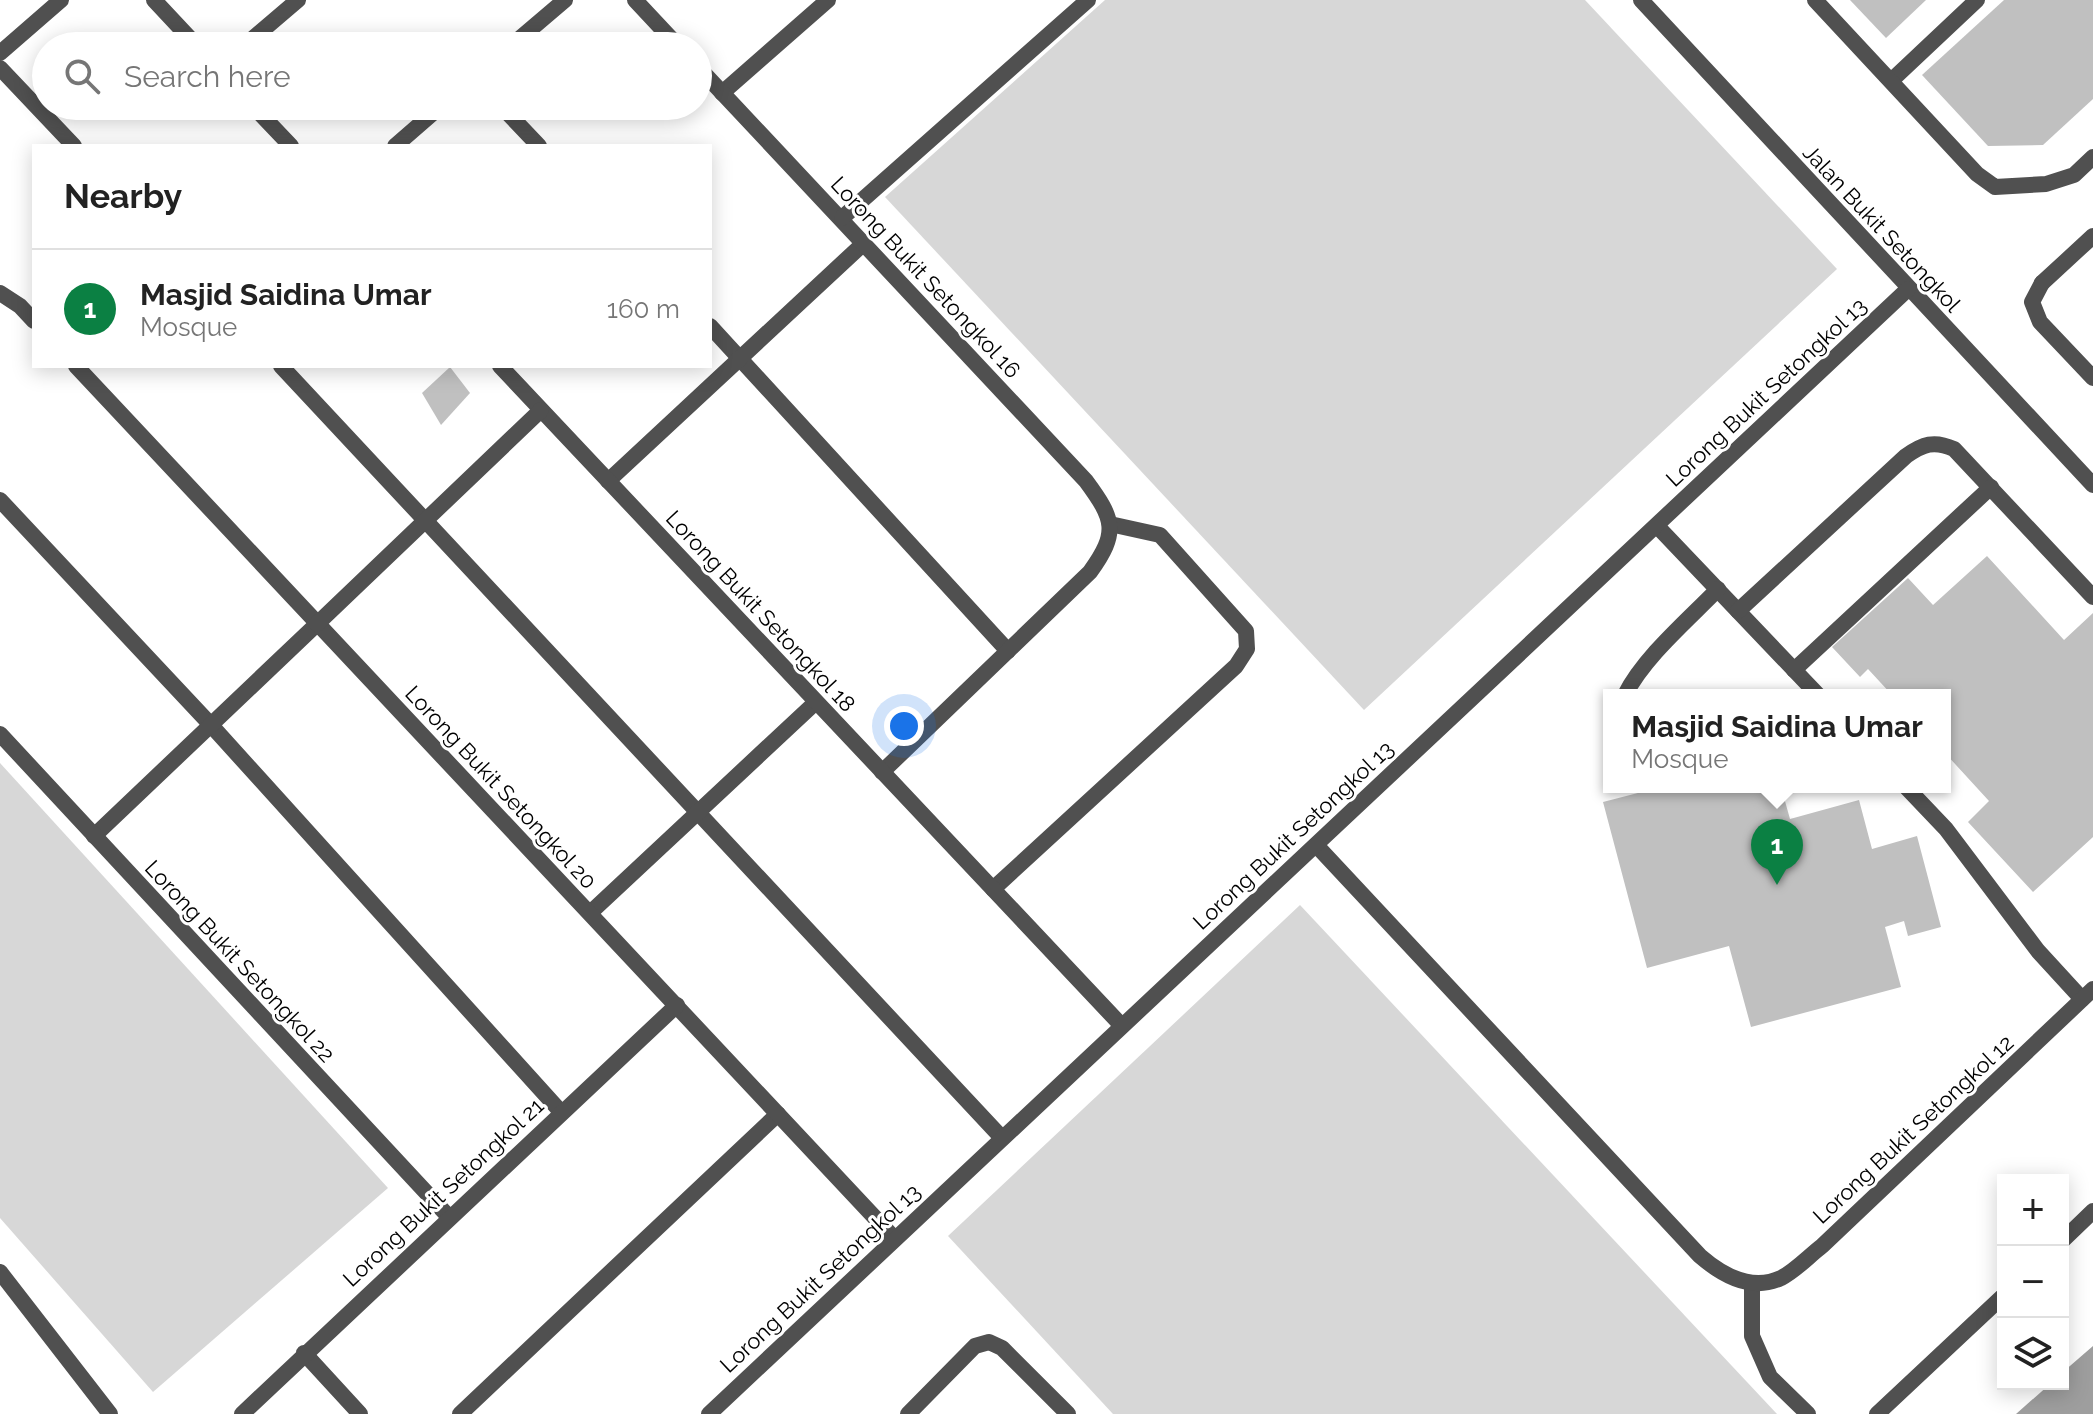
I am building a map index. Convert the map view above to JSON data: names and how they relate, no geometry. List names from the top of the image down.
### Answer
{
  "streets": {
    "street": [
      "Jalan Bukit Setongkol",
      "Lorong Bukit Setongkol 16",
      "Lorong Bukit Setongkol 13",
      "Lorong Bukit Setongkol 18",
      "Lorong Bukit Setongkol 20",
      "Lorong Bukit Setongkol 22",
      "Lorong Bukit Setongkol 12",
      "Lorong Bukit Setongkol 21"
    ]
  },
  "crossings": [
    ["Jalan Bukit Setongkol", "Lorong Bukit Setongkol 13"],
    ["Lorong Bukit Setongkol 13", "Lorong Bukit Setongkol 18"],
    ["Lorong Bukit Setongkol 13", "Lorong Bukit Setongkol 20"],
    ["Lorong Bukit Setongkol 20", "Lorong Bukit Setongkol 21"],
    ["Lorong Bukit Setongkol 22", "Lorong Bukit Setongkol 21"]
  ],
  "page": {
    "search": "Search here",
    "heading": "Nearby",
    "list": [
      {
        "mark": "1",
        "name": "Masjid Saidina Umar",
        "note": "Mosque",
        "value": "160 m"
      }
    ],
    "popup": ["Masjid Saidina Umar", "Mosque"],
    "pins": "1",
    "map_buttons": ["+", "−"]
  }
}
